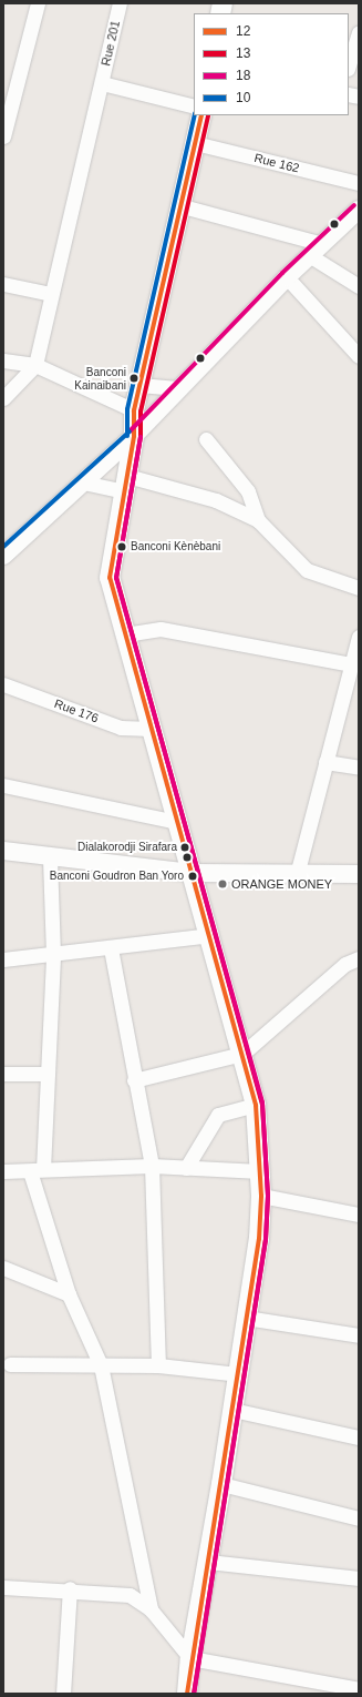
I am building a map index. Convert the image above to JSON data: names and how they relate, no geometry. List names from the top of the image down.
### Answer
{
  "streets": {
    "street": ["Rue 201", "Rue 162", "Rue 176"]
  },
  "places": [
    "Banconi Kainaibani",
    "Banconi Kènèbani",
    "Dialakorodji Sirafara",
    "Banconi Goudron Ban Yoro",
    "ORANGE MONEY"
  ],
  "lines": [
    "transit line 12",
    "transit line 13",
    "transit line 10",
    "transit line 18"
  ],
  "legend": [
    "12",
    "13",
    "18",
    "10"
  ]
}
